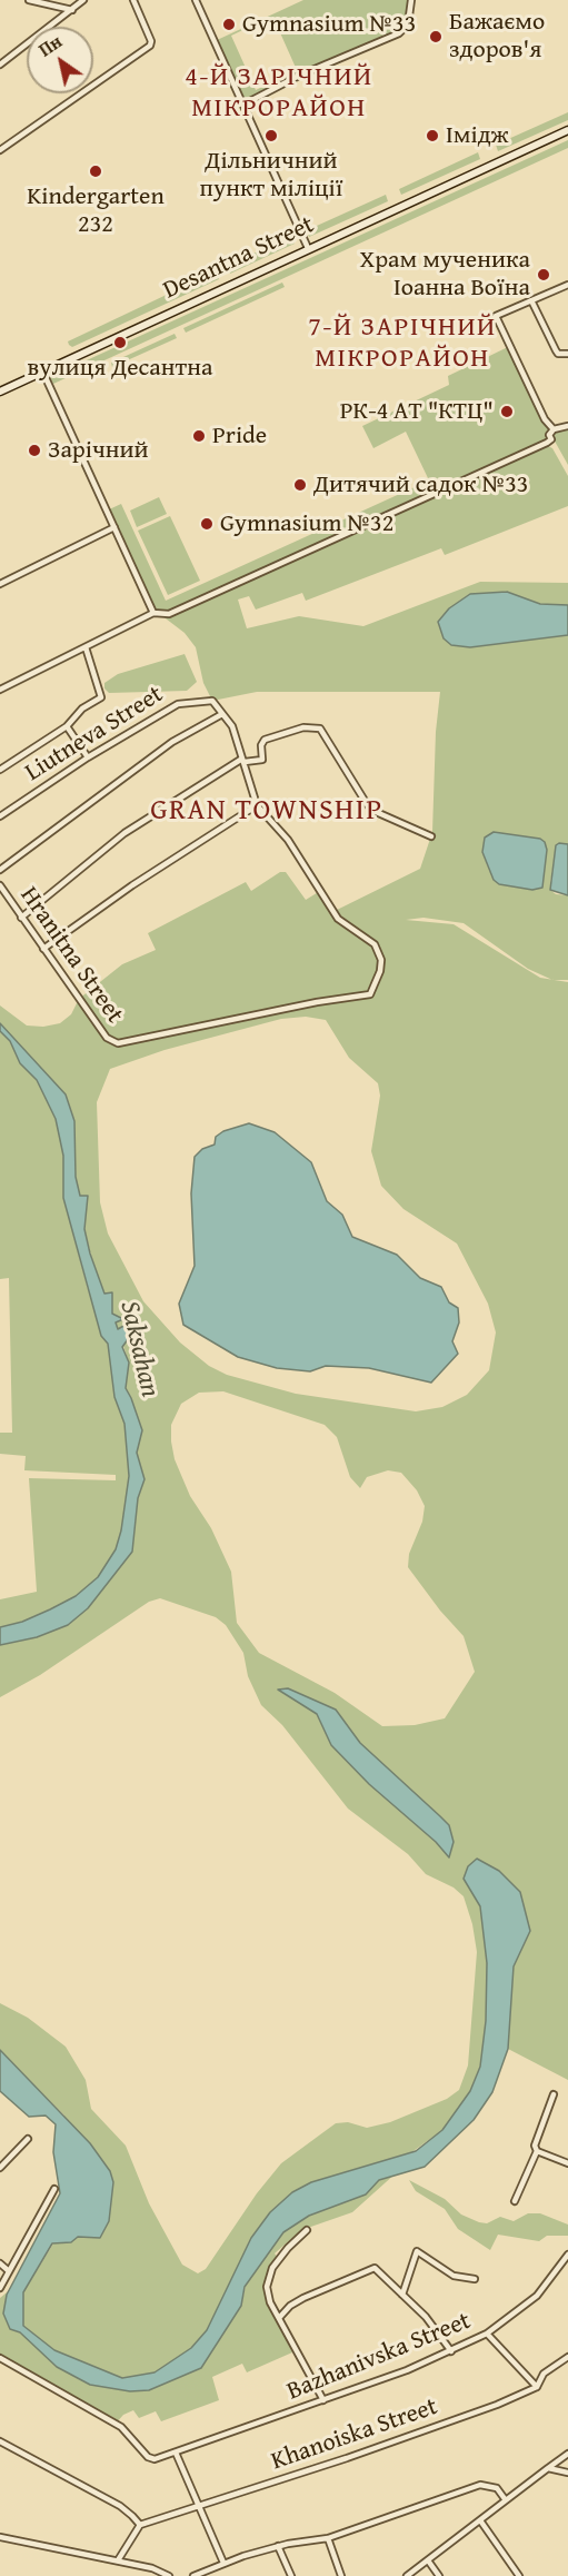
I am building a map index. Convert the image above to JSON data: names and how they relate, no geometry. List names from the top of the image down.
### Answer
{
  "streets": {
    "main road": ["Desantna Street"],
    "street": [
      "Liutneva Street",
      "Hranitna Street",
      "Bazhanivska Street",
      "Khanoiska Street"
    ]
  },
  "districts": ["4-Й ЗАРІЧНИЙ МІКРОРАЙОН", "7-Й ЗАРІЧНИЙ МІКРОРАЙОН", "GRAN TOWNSHIP"],
  "water": ["Saksahan"],
  "places": [
    "Gymnasium №33",
    "Бажаємо здоров'я",
    "Дільничний пункт міліції",
    "Імідж",
    "Kindergarten 232",
    "Храм мученика Іоанна Воїна",
    "вулиця Десантна",
    "РК-4 АТ \"КТЦ\"",
    "Pride",
    "Зарічний",
    "Дитячий садок №33",
    "Gymnasium №32"
  ],
  "north": "top left"
}
